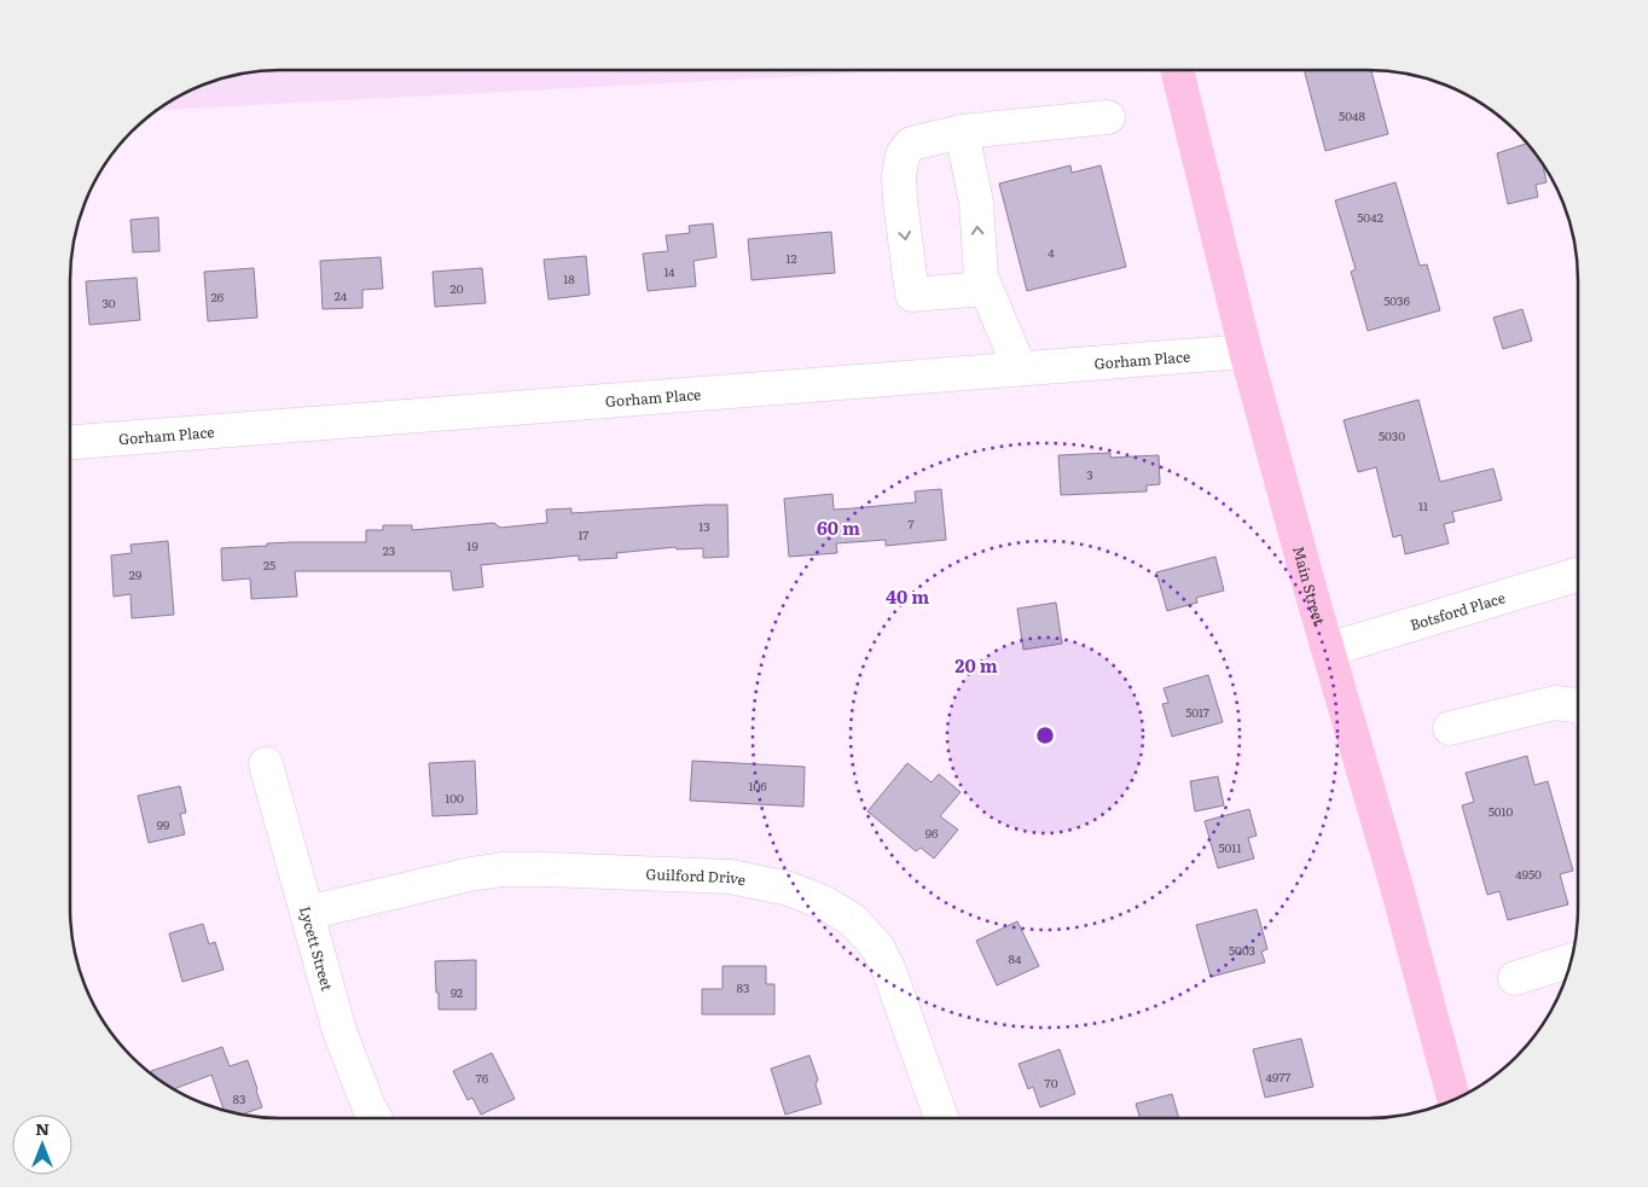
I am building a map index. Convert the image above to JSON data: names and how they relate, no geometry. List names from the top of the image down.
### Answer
{
  "streets": {
    "main road": ["Main Street"],
    "street": [
      "Gorham Place",
      "Botsford Place",
      "Guilford Drive",
      "Lycett Street"
    ]
  },
  "crossings": [
    ["Gorham Place", "Main Street"],
    ["Main Street", "Botsford Place"],
    ["Guilford Drive", "Lycett Street"]
  ],
  "house_numbers": [
    "5048",
    "5042",
    "4",
    "12",
    "14",
    "18",
    "20",
    "24",
    "26",
    "5036",
    "30",
    "5030",
    "3",
    "11",
    "7",
    "13",
    "17",
    "19",
    "23",
    "25",
    "29",
    "5017",
    "106",
    "100",
    "5010",
    "99",
    "96",
    "5011",
    "4950",
    "5003",
    "84",
    "83",
    "92",
    "4977",
    "76",
    "70",
    "83"
  ],
  "north": "top",
  "rings": ["60 m", "40 m", "20 m"]
}
